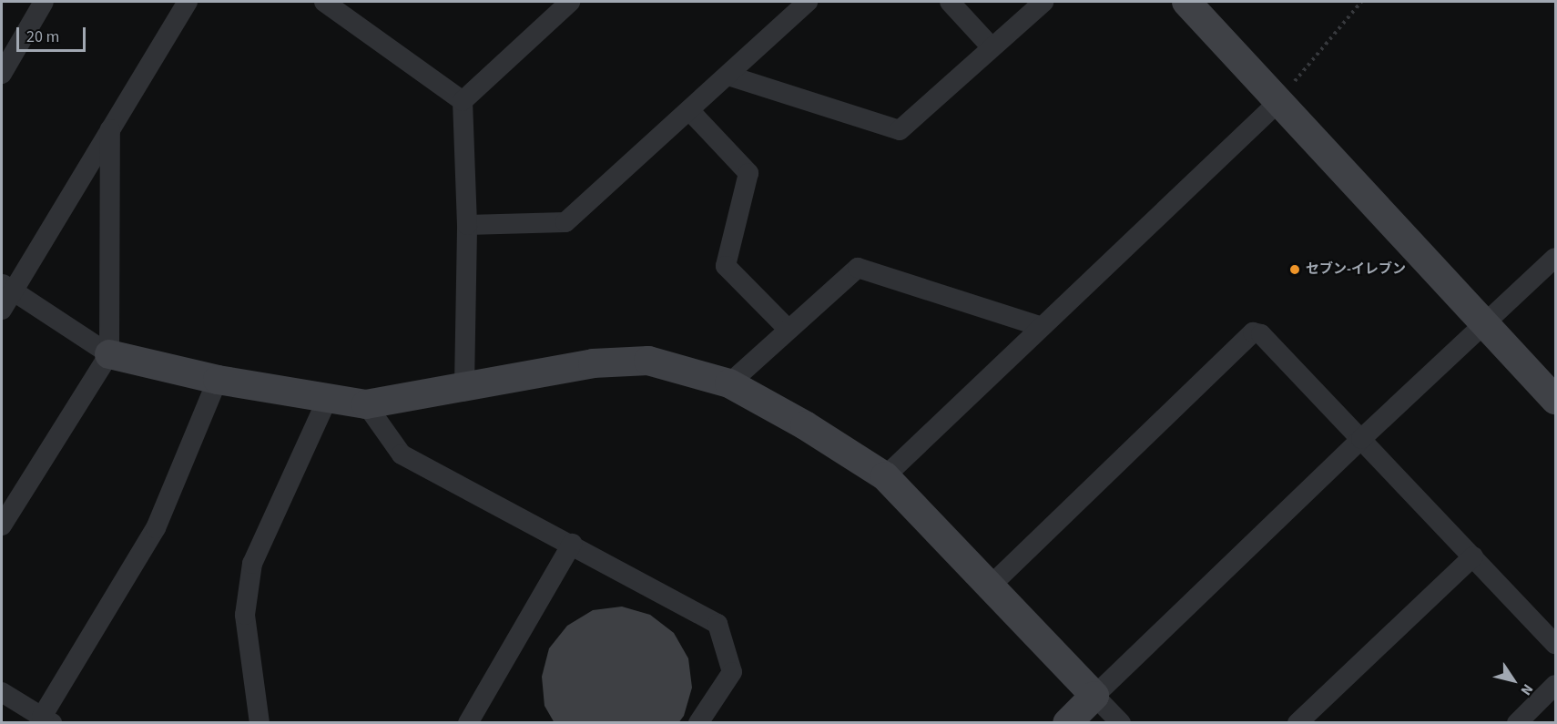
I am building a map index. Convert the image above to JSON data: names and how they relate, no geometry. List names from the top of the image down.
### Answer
{
  "places": ["セブン-イレブン"],
  "scale_bar": "20 m",
  "north": "bottom right"
}
